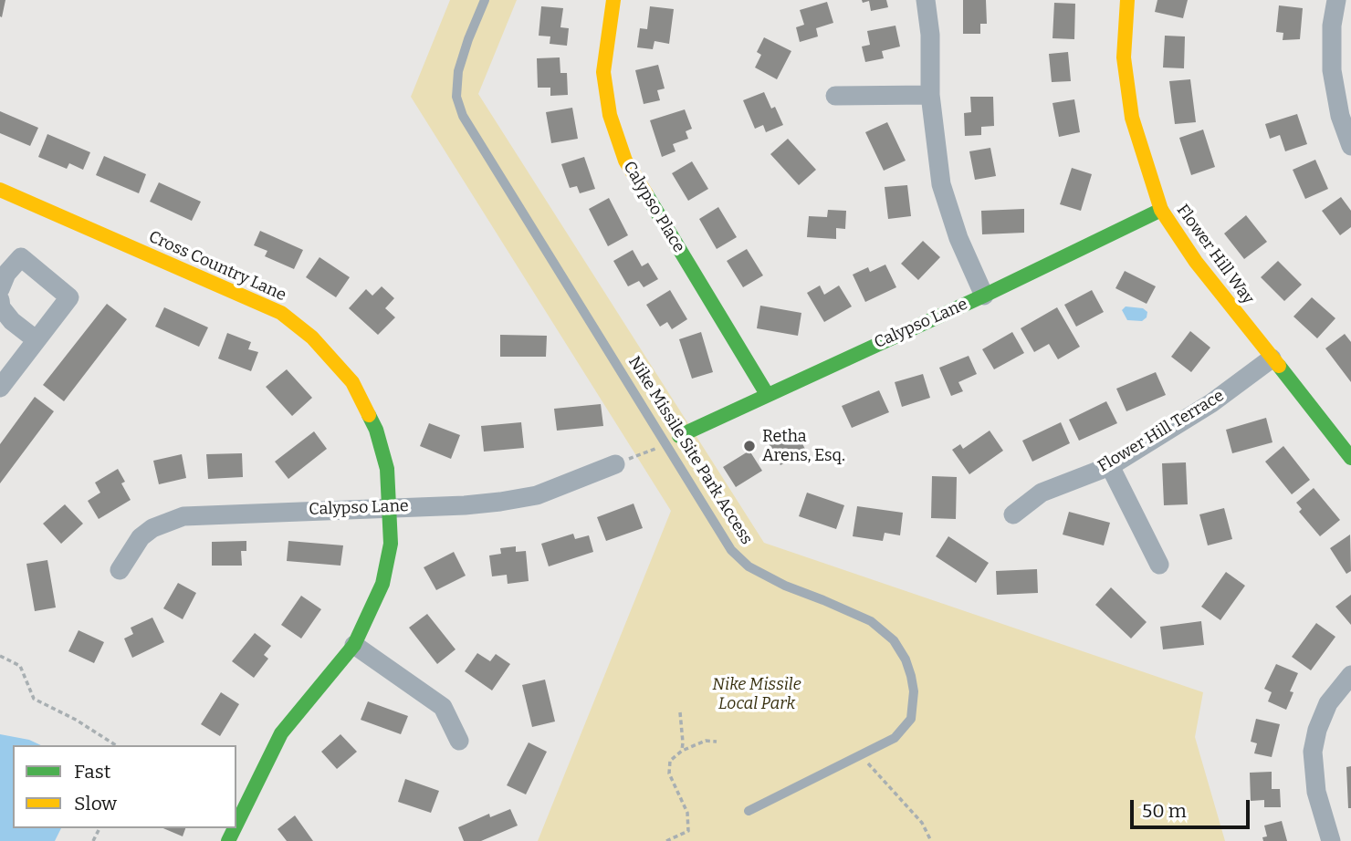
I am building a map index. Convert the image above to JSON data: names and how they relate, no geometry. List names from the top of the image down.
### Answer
{
  "streets": {
    "street": [
      "Calypso Place",
      "Flower Hill Way",
      "Cross Country Lane",
      "Calypso Lane",
      "Flower Hill Terrace"
    ],
    "lane": ["Nike Missile Site Park Access"]
  },
  "crossings": [
    ["Calypso Place", "Calypso Lane"],
    ["Flower Hill Way", "Calypso Lane"],
    ["Flower Hill Way", "Flower Hill Terrace"],
    ["Cross Country Lane", "Calypso Lane"]
  ],
  "parks": ["Nike Missile Local Park"],
  "places": ["Retha Arens, Esq."],
  "legend": ["Fast", "Slow"],
  "scale_bar": "50 m"
}
